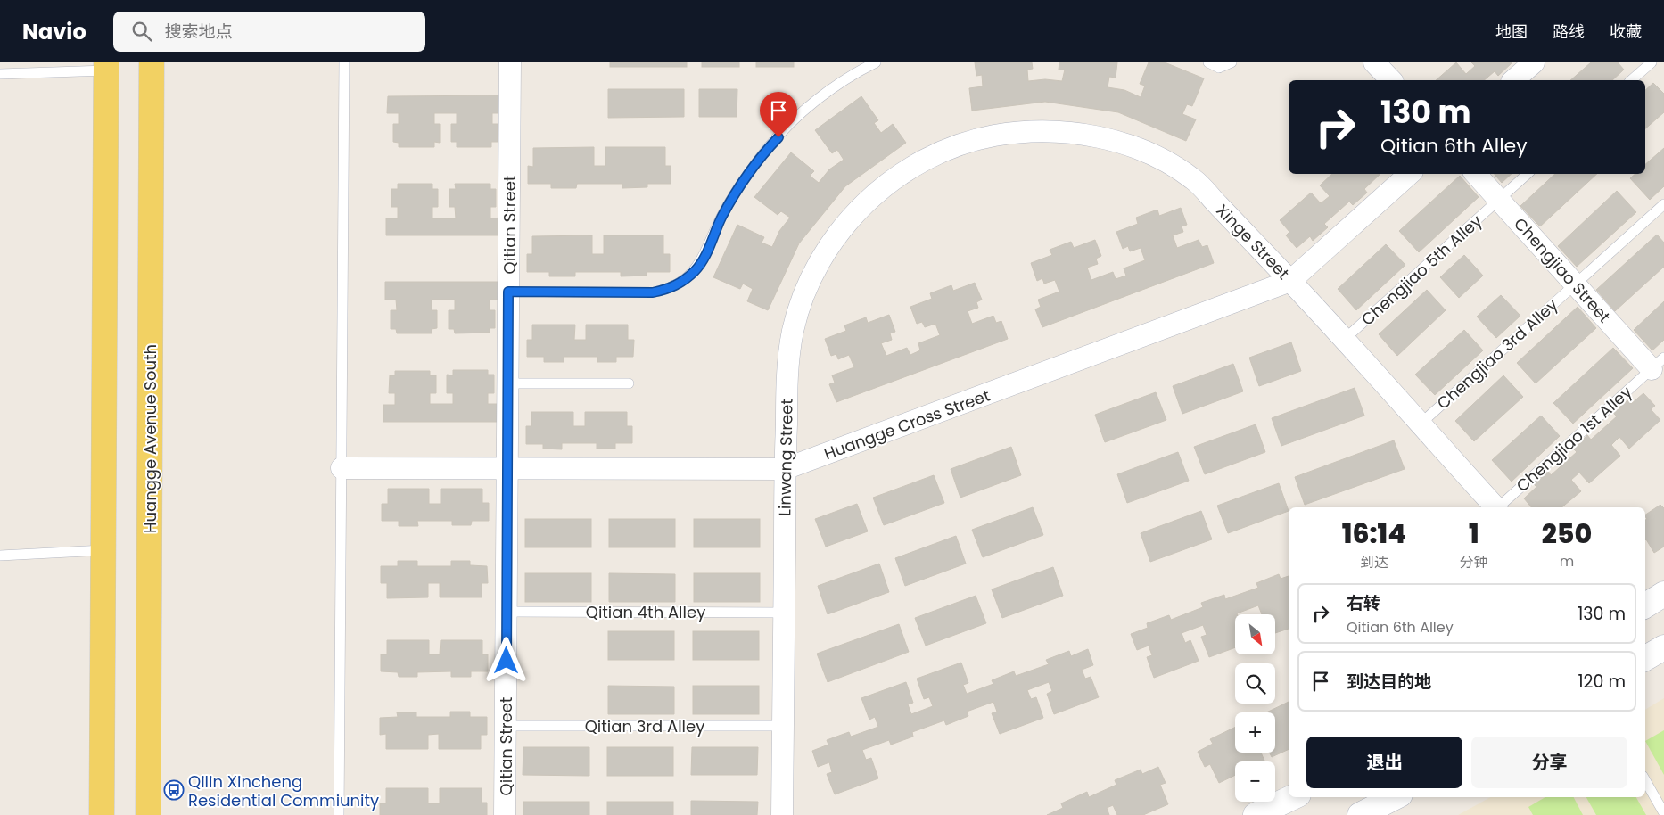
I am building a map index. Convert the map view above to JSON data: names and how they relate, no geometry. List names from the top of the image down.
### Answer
{
  "streets": {
    "main road": ["Huangge Avenue South"],
    "street": [
      "Qitian Street",
      "Xinge Street",
      "Chengjiao Street",
      "Huangge Cross Street",
      "Linwang Street"
    ],
    "lane": [
      "Chengjiao 5th Alley",
      "Chengjiao 3rd Alley",
      "Chengjiao 1st Alley",
      "Qitian 4th Alley",
      "Qitian 3rd Alley"
    ]
  },
  "crossings": [
    ["Qitian Street", "Huangge Cross Street"],
    ["Qitian Street", "Qitian 4th Alley"],
    ["Qitian Street", "Qitian 3rd Alley"],
    ["Xinge Street", "Chengjiao 5th Alley"],
    ["Xinge Street", "Chengjiao 3rd Alley"],
    ["Xinge Street", "Huangge Cross Street"],
    ["Xinge Street", "Linwang Street"],
    ["Chengjiao 5th Alley", "Chengjiao Street"],
    ["Chengjiao Street", "Chengjiao 3rd Alley"],
    ["Chengjiao Street", "Chengjiao 1st Alley"],
    ["Huangge Cross Street", "Linwang Street"],
    ["Linwang Street", "Qitian 4th Alley"],
    ["Linwang Street", "Qitian 3rd Alley"]
  ],
  "places": {
    "bus stop": ["Qilin Xincheng Residential Commiunity"]
  },
  "north": "bottom right",
  "page": {
    "header": "Navio",
    "search": "搜索地点",
    "nav": ["地图", "路线", "收藏"],
    "turn": ["130 m", "Qitian 6th Alley"],
    "eta": [
      "16:14",
      "到达",
      "1",
      "分钟",
      "250",
      "m"
    ],
    "list": [
      {
        "name": "右转",
        "note": "Qitian 6th Alley",
        "value": "130 m"
      },
      {
        "name": "到达目的地",
        "value": "120 m"
      }
    ],
    "map_buttons": ["+", "−"],
    "buttons": ["退出", "分享"]
  }
}
